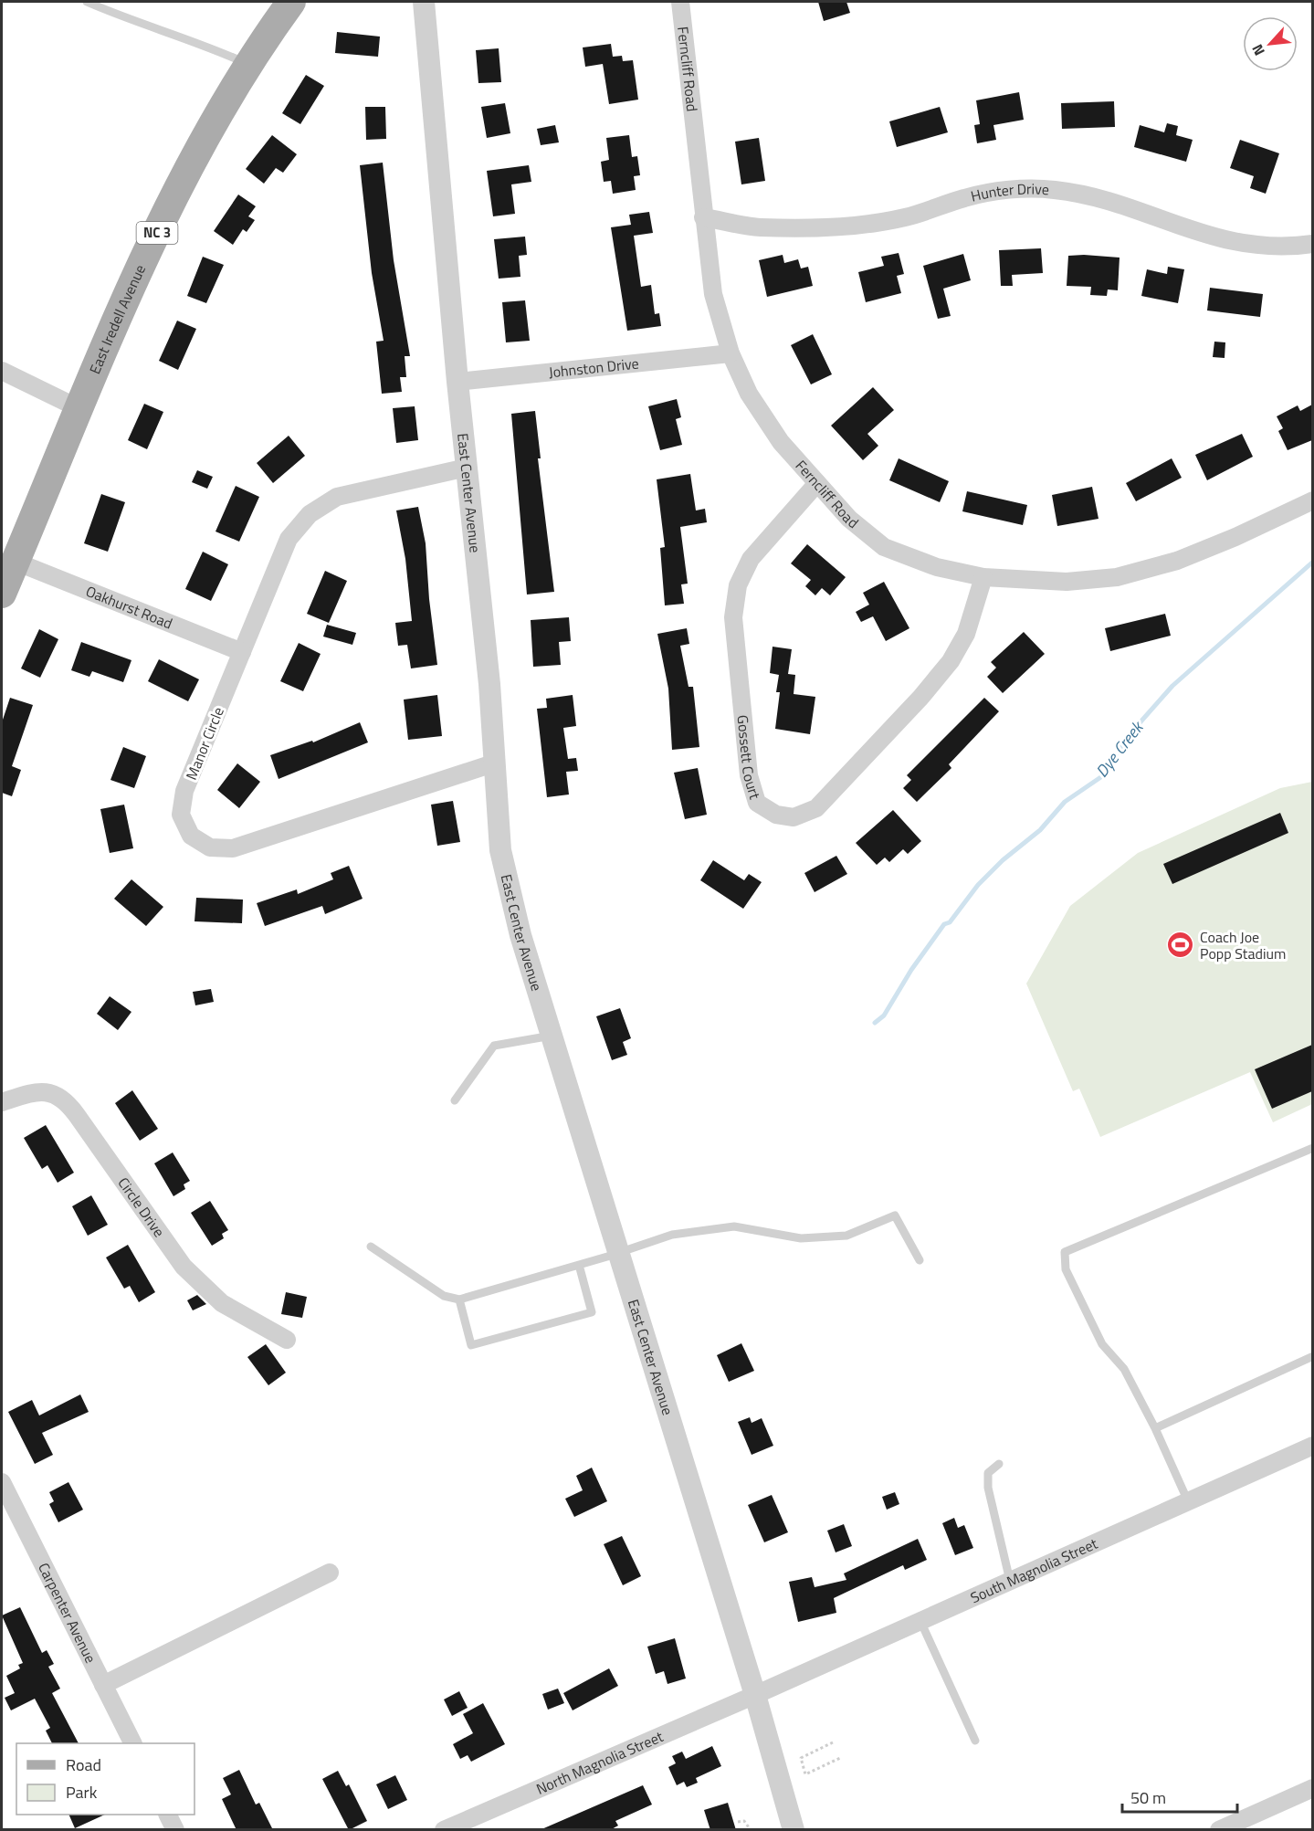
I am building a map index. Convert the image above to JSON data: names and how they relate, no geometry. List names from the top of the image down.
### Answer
{
  "streets": {
    "main road": ["NC 3", "East Iredell Avenue"],
    "street": [
      "Ferncliff Road",
      "Hunter Drive",
      "Johnston Drive",
      "East Center Avenue",
      "Oakhurst Road",
      "Manor Circle",
      "Gossett Court",
      "Circle Drive",
      "South Magnolia Street",
      "Carpenter Avenue",
      "North Magnolia Street"
    ]
  },
  "crossings": [
    ["Ferncliff Road", "Hunter Drive"],
    ["Ferncliff Road", "Johnston Drive"],
    ["Ferncliff Road", "Gossett Court"],
    ["East Iredell Avenue", "Oakhurst Road"],
    ["Johnston Drive", "East Center Avenue"],
    ["East Center Avenue", "Manor Circle"],
    ["East Center Avenue", "South Magnolia Street"],
    ["East Center Avenue", "North Magnolia Street"],
    ["Oakhurst Road", "Manor Circle"],
    ["South Magnolia Street", "North Magnolia Street"]
  ],
  "water": ["Dye Creek"],
  "places": {
    "sports": ["Coach Joe Popp Stadium"]
  },
  "legend": ["Road", "Park"],
  "scale_bar": "50 m",
  "north": "bottom left"
}
